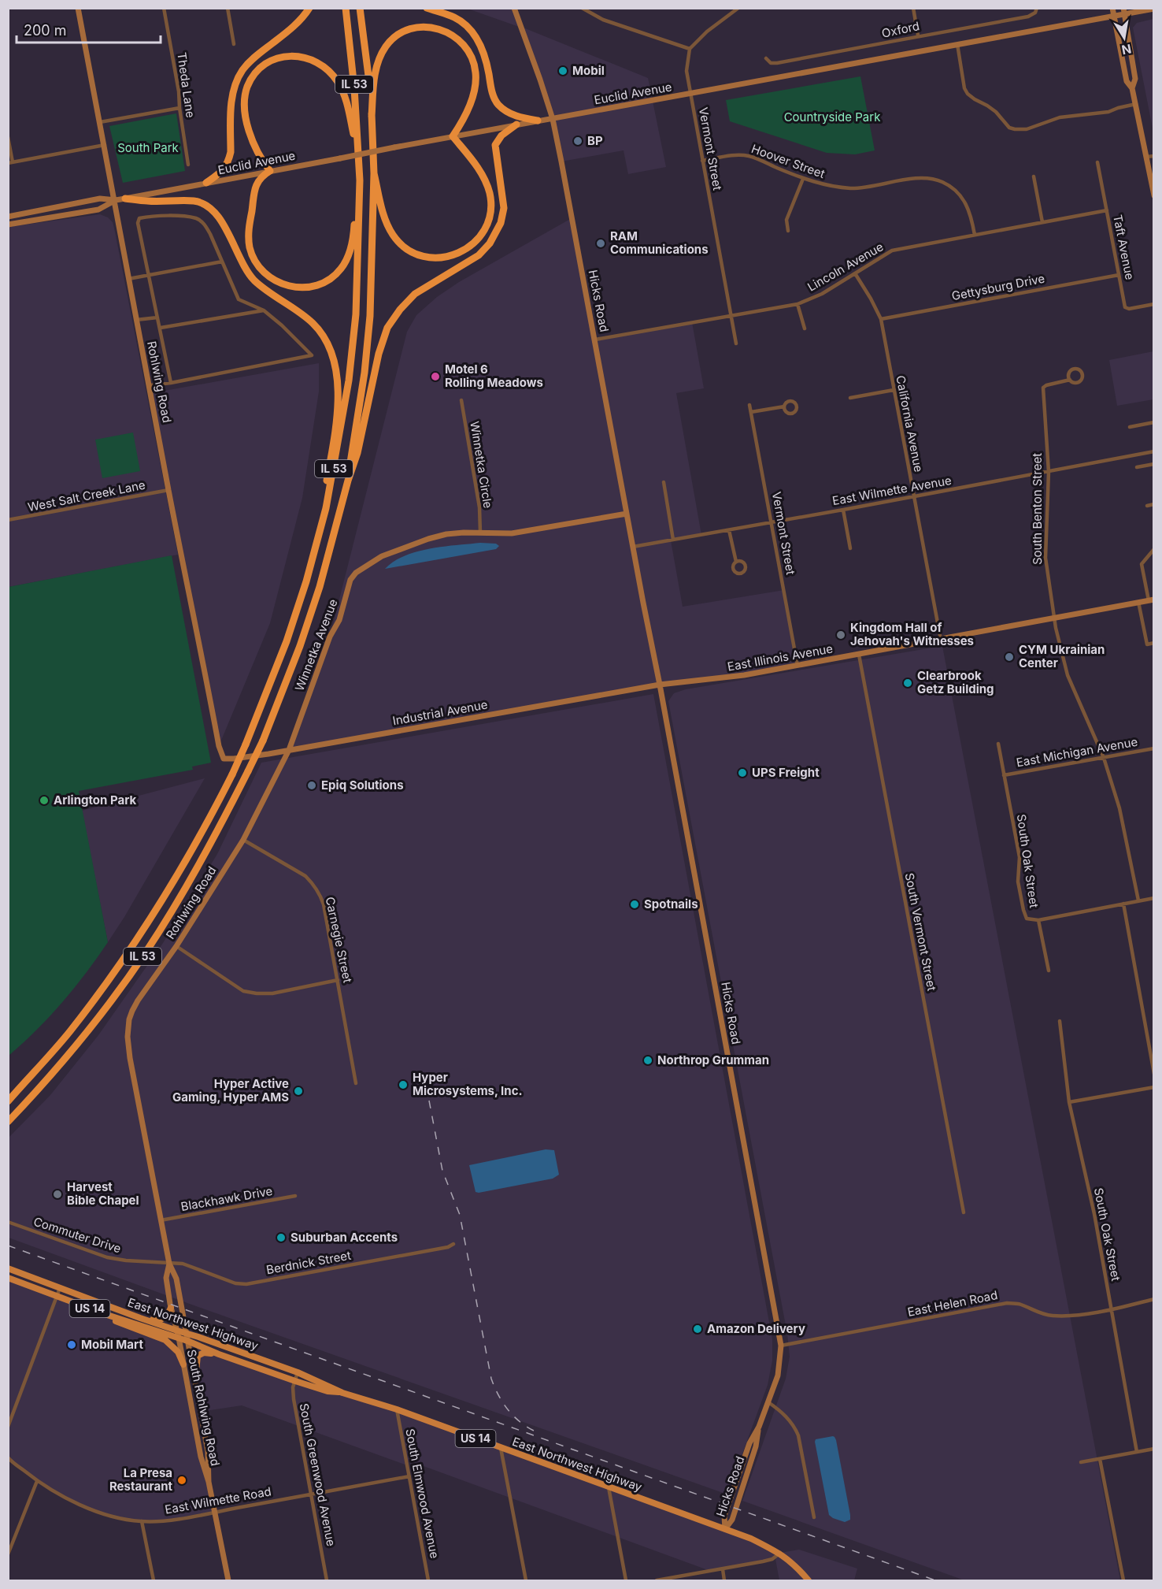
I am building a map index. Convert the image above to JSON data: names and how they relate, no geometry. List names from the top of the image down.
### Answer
{
  "streets": {
    "highway": ["IL 53"],
    "main road": [
      "Euclid Avenue",
      "Hicks Road",
      "Rohlwing Road",
      "Winnetka Avenue",
      "East Illinois Avenue",
      "Industrial Avenue",
      "US 14",
      "East Northwest Highway",
      "South Rohlwing Road"
    ],
    "street": [
      "Oxford",
      "Theda Lane",
      "Vermont Street",
      "Hoover Street",
      "Taft Avenue",
      "Lincoln Avenue",
      "Gettysburg Drive",
      "California Avenue",
      "Winnetka Circle",
      "East Wilmette Avenue",
      "West Salt Creek Lane",
      "South Benton Street",
      "East Michigan Avenue",
      "South Oak Street",
      "South Vermont Street",
      "Carnegie Street",
      "Blackhawk Drive",
      "Commuter Drive",
      "Berdnick Street",
      "East Helen Road",
      "South Greenwood Avenue",
      "South Elmwood Avenue",
      "East Wilmette Road"
    ]
  },
  "crossings": [
    ["Euclid Avenue", "Vermont Street"],
    ["Euclid Avenue", "Hicks Road"],
    ["Euclid Avenue", "Rohlwing Road"],
    ["Vermont Street", "Hoover Street"],
    ["Vermont Street", "Lincoln Avenue"],
    ["Vermont Street", "East Wilmette Avenue"],
    ["Vermont Street", "East Illinois Avenue"],
    ["Hoover Street", "Lincoln Avenue"],
    ["Taft Avenue", "Lincoln Avenue"],
    ["Taft Avenue", "Gettysburg Drive"],
    ["Lincoln Avenue", "Hicks Road"],
    ["Lincoln Avenue", "California Avenue"],
    ["Gettysburg Drive", "California Avenue"],
    ["Hicks Road", "East Wilmette Avenue"],
    ["Hicks Road", "Winnetka Avenue"],
    ["Hicks Road", "East Illinois Avenue"],
    ["Hicks Road", "Industrial Avenue"],
    ["Hicks Road", "East Helen Road"],
    ["Hicks Road", "US 14"],
    ["Hicks Road", "East Northwest Highway"],
    ["Rohlwing Road", "West Salt Creek Lane"],
    ["Rohlwing Road", "Winnetka Avenue"],
    ["Rohlwing Road", "Industrial Avenue"],
    ["Rohlwing Road", "Carnegie Street"],
    ["Rohlwing Road", "Blackhawk Drive"],
    ["Rohlwing Road", "Commuter Drive"],
    ["Rohlwing Road", "Berdnick Street"],
    ["Rohlwing Road", "East Northwest Highway"],
    ["Rohlwing Road", "South Rohlwing Road"],
    ["California Avenue", "East Wilmette Avenue"],
    ["California Avenue", "East Illinois Avenue"],
    ["Winnetka Circle", "Winnetka Avenue"],
    ["East Wilmette Avenue", "South Benton Street"],
    ["South Benton Street", "East Illinois Avenue"],
    ["South Benton Street", "East Michigan Avenue"],
    ["Winnetka Avenue", "Industrial Avenue"],
    ["East Illinois Avenue", "Industrial Avenue"],
    ["East Illinois Avenue", "South Vermont Street"],
    ["East Michigan Avenue", "South Oak Street"],
    ["South Oak Street", "East Helen Road"],
    ["Commuter Drive", "Berdnick Street"],
    ["US 14", "East Northwest Highway"],
    ["East Northwest Highway", "South Rohlwing Road"],
    ["East Northwest Highway", "South Greenwood Avenue"],
    ["East Northwest Highway", "South Elmwood Avenue"],
    ["South Rohlwing Road", "East Wilmette Road"],
    ["South Greenwood Avenue", "East Wilmette Road"],
    ["South Elmwood Avenue", "East Wilmette Road"]
  ],
  "parks": ["Countryside Park", "South Park"],
  "places": [
    "Mobil",
    "BP",
    "RAM Communications",
    "Motel 6 Rolling Meadows",
    "Kingdom Hall of Jehovah's Witnesses",
    "CYM Ukrainian Center",
    "Clearbrook Getz Building",
    "UPS Freight",
    "Epiq Solutions",
    "Arlington Park",
    "Spotnails",
    "Northrop Grumman",
    "Hyper Microsystems, Inc.",
    "Hyper Active Gaming, Hyper AMS",
    "Harvest Bible Chapel",
    "Suburban Accents",
    "Amazon Delivery",
    "Mobil Mart",
    "La Presa Restaurant"
  ],
  "scale_bar": "200 m",
  "north": "bottom"
}
